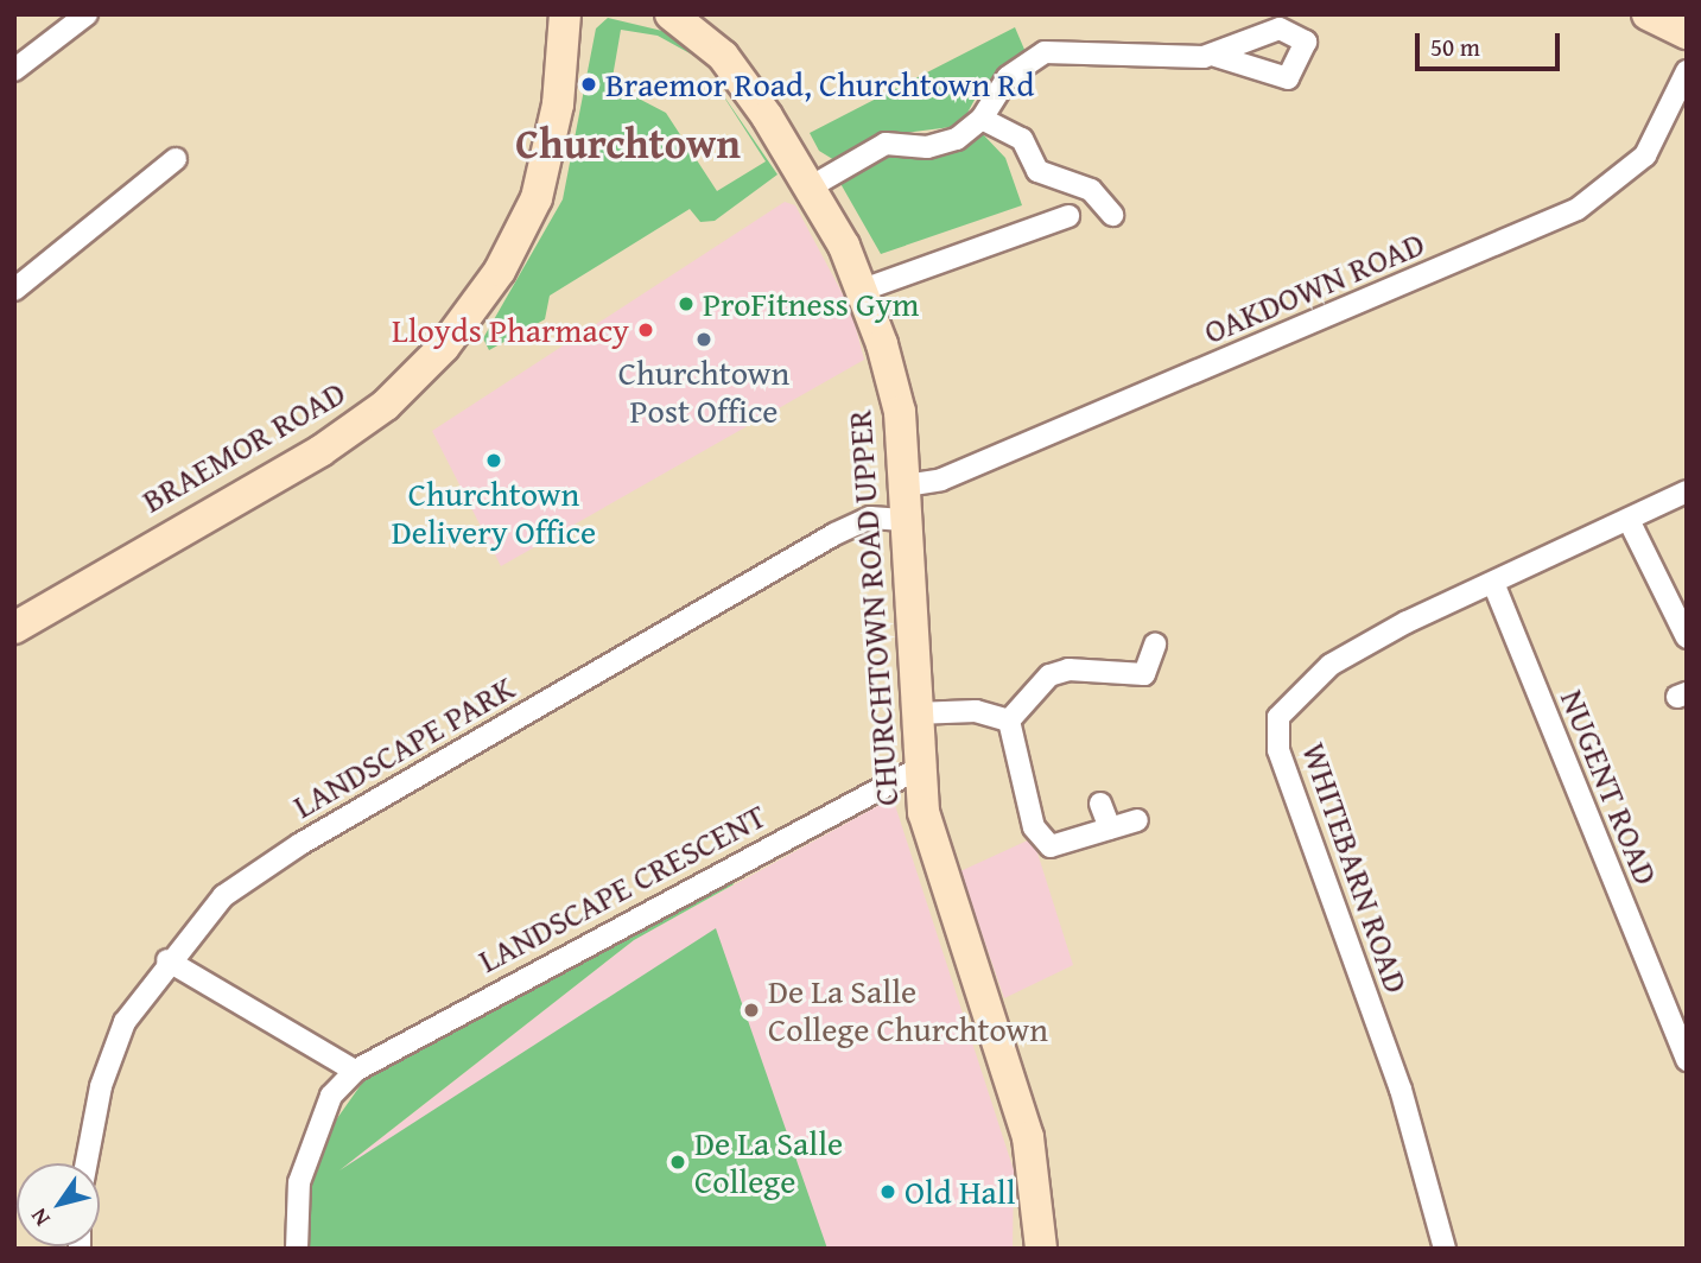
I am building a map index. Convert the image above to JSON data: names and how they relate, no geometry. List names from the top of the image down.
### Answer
{
  "streets": {
    "street": [
      "OAKDOWN ROAD",
      "BRAEMOR ROAD",
      "CHURCHTOWN ROAD UPPER",
      "LANDSCAPE PARK",
      "NUGENT ROAD",
      "WHITEBARN ROAD",
      "LANDSCAPE CRESCENT"
    ]
  },
  "crossings": [
    ["OAKDOWN ROAD", "CHURCHTOWN ROAD UPPER"],
    ["CHURCHTOWN ROAD UPPER", "LANDSCAPE PARK"],
    ["CHURCHTOWN ROAD UPPER", "LANDSCAPE CRESCENT"],
    ["NUGENT ROAD", "WHITEBARN ROAD"]
  ],
  "districts": ["Churchtown"],
  "places": [
    "Braemor Road, Churchtown Rd",
    "ProFitness Gym",
    "Lloyds Pharmacy",
    "Churchtown Post Office",
    "Churchtown Delivery Office",
    "De La Salle College Churchtown",
    "De La Salle College",
    "Old Hall"
  ],
  "scale_bar": "50 m",
  "north": "bottom left"
}
